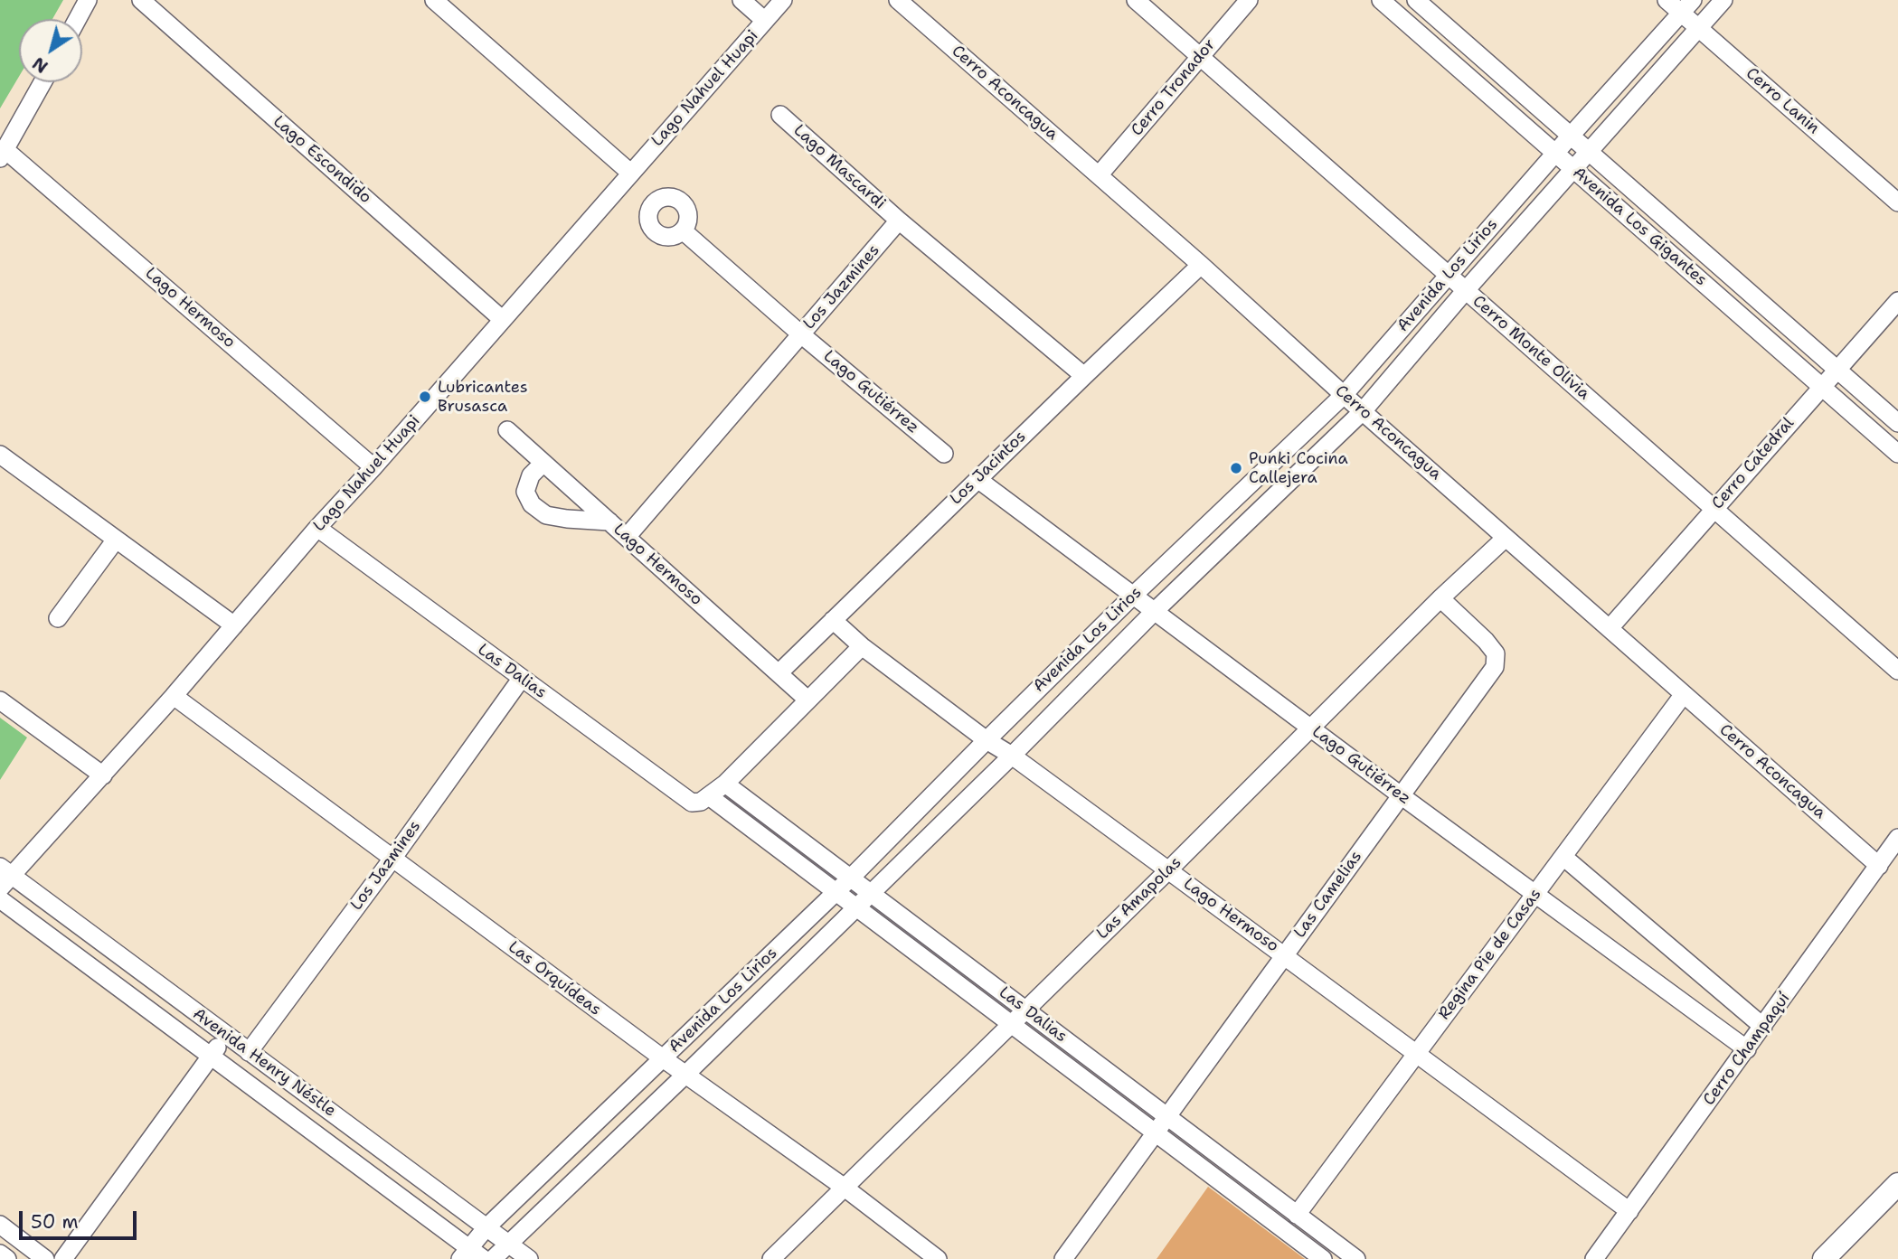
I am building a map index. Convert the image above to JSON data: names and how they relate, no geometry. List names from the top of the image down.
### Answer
{
  "streets": {
    "street": [
      "Cerro Tronador",
      "Lago Nahuel Huapi",
      "Cerro Aconcagua",
      "Cerro Lanin",
      "Lago Escondido",
      "Lago Mascardi",
      "Avenida Los Gigantes",
      "Avenida Los Lirios",
      "Los Jazmines",
      "Lago Hermoso",
      "Cerro Monte Olivia",
      "Lago Gutiérrez",
      "Cerro Catedral",
      "Los Jacintos",
      "Las Dalias",
      "Las Camelias",
      "Las Amapolas",
      "Regina Pie de Casas",
      "Las Orquídeas",
      "Cerro Champaquí",
      "Avenida Henry Néstle"
    ]
  },
  "crossings": [
    ["Cerro Tronador", "Cerro Aconcagua"],
    ["Cerro Tronador", "Cerro Monte Olivia"],
    ["Lago Nahuel Huapi", "Lago Escondido"],
    ["Lago Nahuel Huapi", "Lago Hermoso"],
    ["Lago Nahuel Huapi", "Las Dalias"],
    ["Lago Nahuel Huapi", "Las Orquídeas"],
    ["Lago Nahuel Huapi", "Avenida Henry Néstle"],
    ["Cerro Aconcagua", "Avenida Los Lirios"],
    ["Cerro Aconcagua", "Cerro Catedral"],
    ["Cerro Aconcagua", "Los Jacintos"],
    ["Cerro Aconcagua", "Las Amapolas"],
    ["Cerro Aconcagua", "Regina Pie de Casas"],
    ["Cerro Aconcagua", "Cerro Champaquí"],
    ["Cerro Lanin", "Avenida Los Lirios"],
    ["Lago Mascardi", "Los Jazmines"],
    ["Avenida Los Gigantes", "Avenida Los Lirios"],
    ["Avenida Los Gigantes", "Cerro Catedral"],
    ["Avenida Los Lirios", "Lago Hermoso"],
    ["Avenida Los Lirios", "Cerro Monte Olivia"],
    ["Avenida Los Lirios", "Lago Gutiérrez"],
    ["Avenida Los Lirios", "Las Dalias"],
    ["Avenida Los Lirios", "Las Orquídeas"],
    ["Avenida Los Lirios", "Avenida Henry Néstle"],
    ["Los Jazmines", "Lago Hermoso"],
    ["Los Jazmines", "Lago Gutiérrez"],
    ["Los Jazmines", "Las Dalias"],
    ["Los Jazmines", "Las Orquídeas"],
    ["Los Jazmines", "Avenida Henry Néstle"],
    ["Lago Hermoso", "Los Jacintos"],
    ["Lago Hermoso", "Las Camelias"],
    ["Lago Hermoso", "Las Amapolas"],
    ["Lago Hermoso", "Regina Pie de Casas"],
    ["Lago Hermoso", "Cerro Champaquí"],
    ["Cerro Monte Olivia", "Cerro Catedral"],
    ["Lago Gutiérrez", "Los Jacintos"],
    ["Lago Gutiérrez", "Las Camelias"],
    ["Lago Gutiérrez", "Las Amapolas"],
    ["Lago Gutiérrez", "Regina Pie de Casas"],
    ["Lago Gutiérrez", "Cerro Champaquí"],
    ["Las Dalias", "Las Camelias"],
    ["Las Dalias", "Las Amapolas"],
    ["Las Dalias", "Regina Pie de Casas"],
    ["Las Camelias", "Las Amapolas"],
    ["Las Amapolas", "Las Orquídeas"]
  ],
  "places": ["Lubricantes Brusasca", "Punki Cocina Callejera"],
  "scale_bar": "50 m",
  "north": "bottom left"
}
